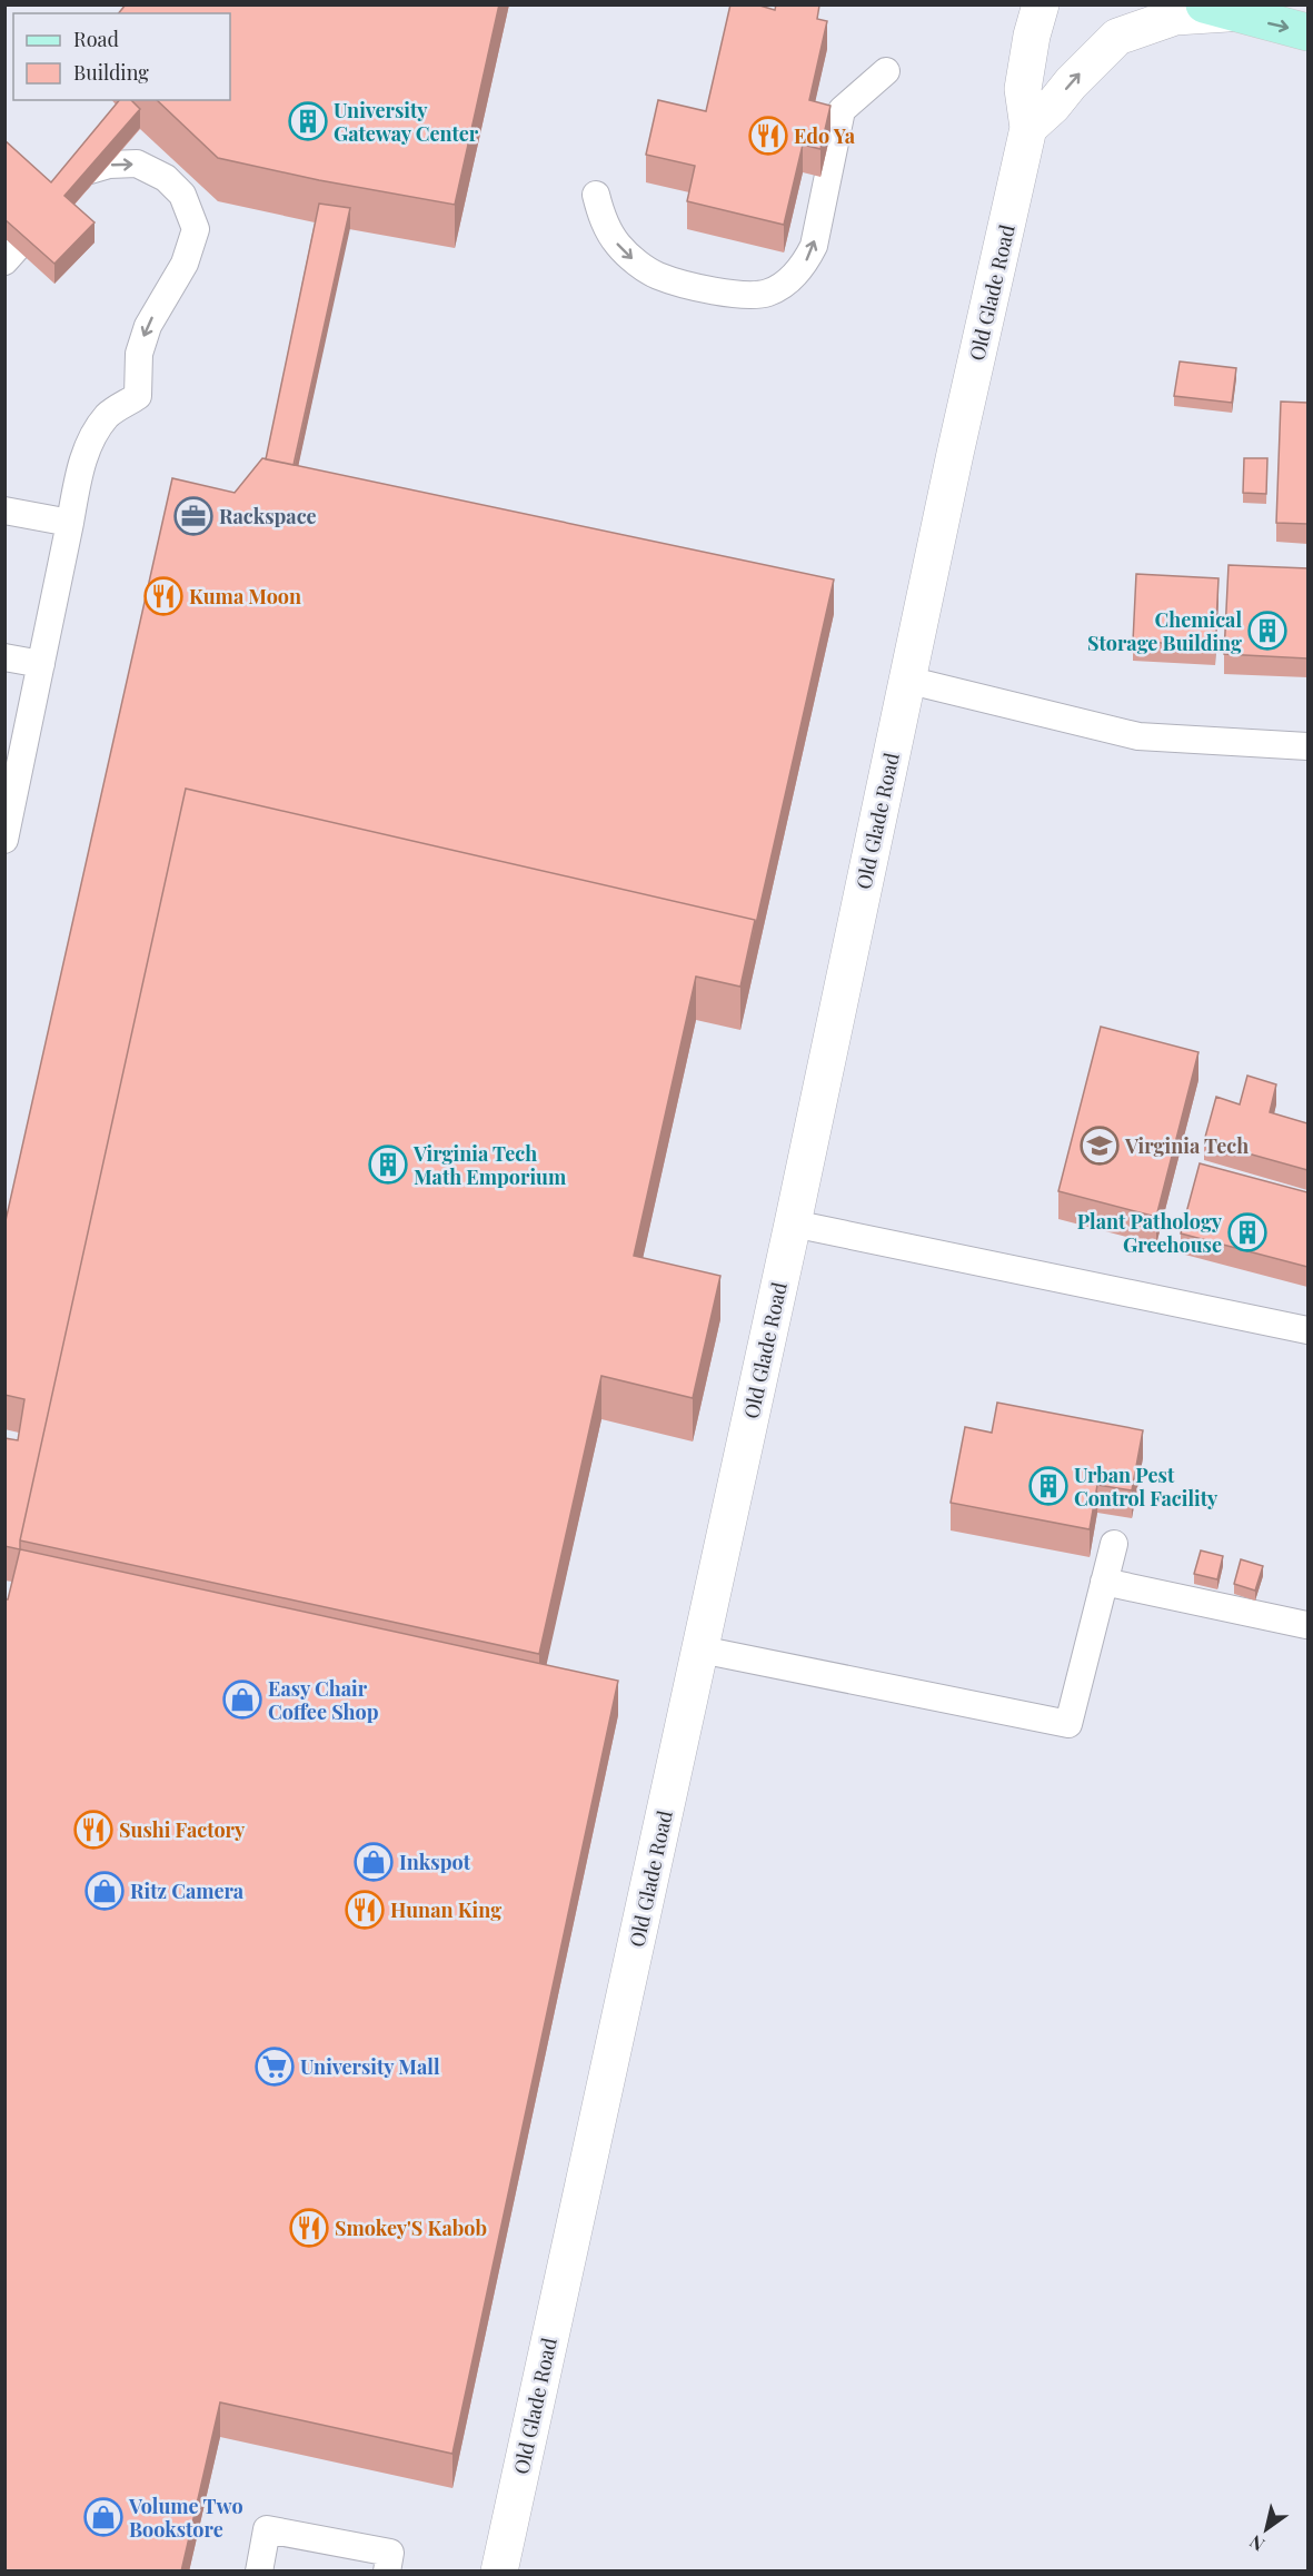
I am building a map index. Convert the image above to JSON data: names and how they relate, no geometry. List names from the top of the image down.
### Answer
{
  "streets": {
    "street": ["Old Glade Road"]
  },
  "places": {
    "building": [
      "University Gateway Center",
      "Chemical Storage Building",
      "Virginia Tech Math Emporium",
      "Plant Pathology Greehouse",
      "Urban Pest Control Facility"
    ],
    "restaurant": [
      "Edo Ya",
      "Kuma Moon",
      "Sushi Factory",
      "Hunan King",
      "Smokey'S Kabob"
    ],
    "office": ["Rackspace"],
    "school or university": ["Virginia Tech"],
    "shop": [
      "Easy Chair Coffee Shop",
      "Inkspot",
      "Ritz Camera",
      "Volume Two Bookstore"
    ],
    "supermarket": ["University Mall"]
  },
  "legend": ["Road", "Building"],
  "north": "bottom left"
}
